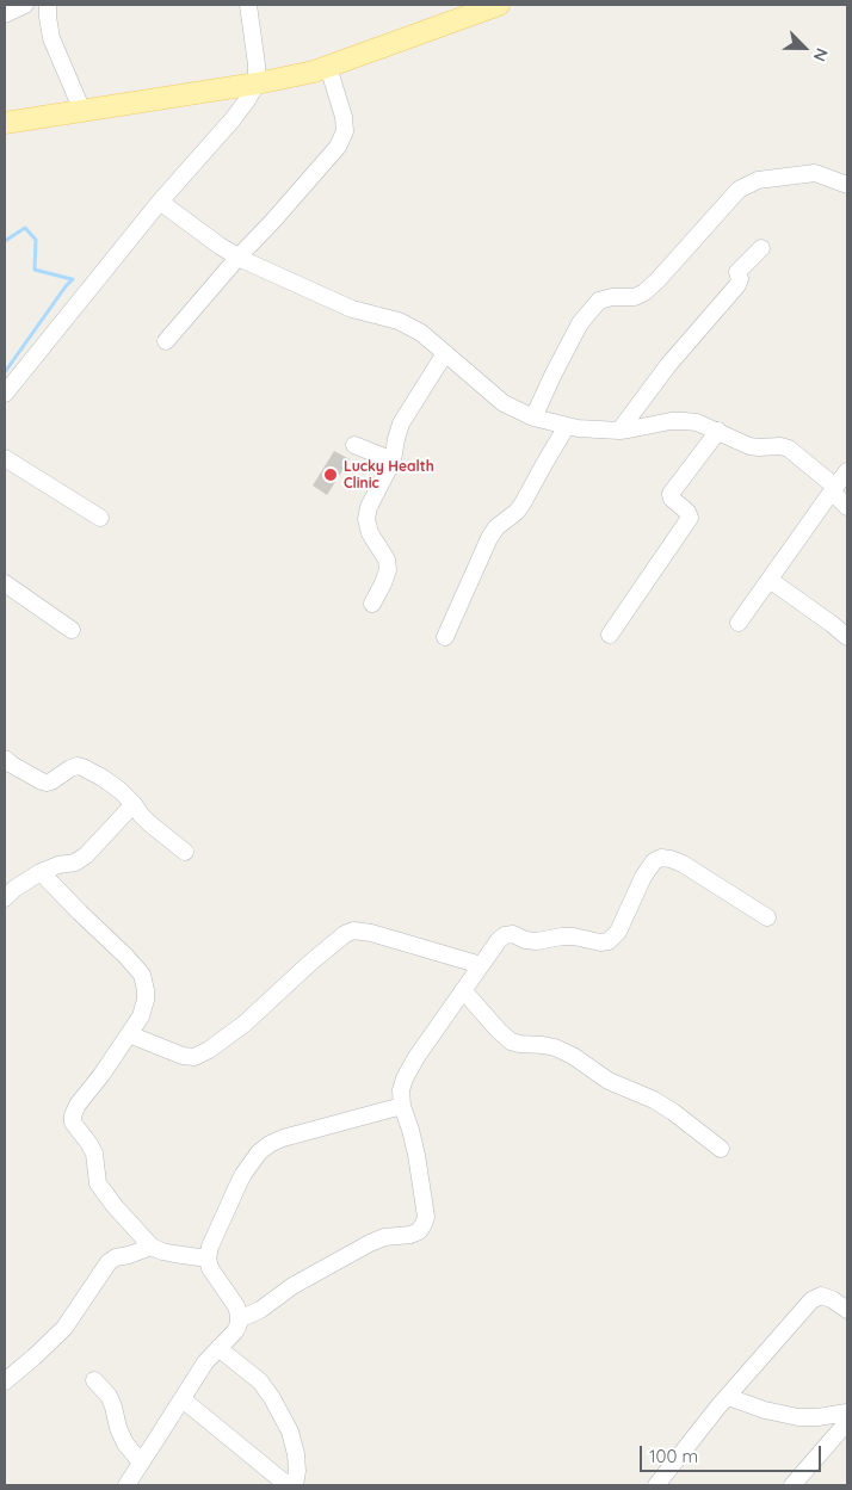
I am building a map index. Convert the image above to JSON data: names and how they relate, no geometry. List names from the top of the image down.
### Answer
{
  "places": ["Lucky Health Clinic"],
  "scale_bar": "100 m",
  "north": "bottom right"
}
